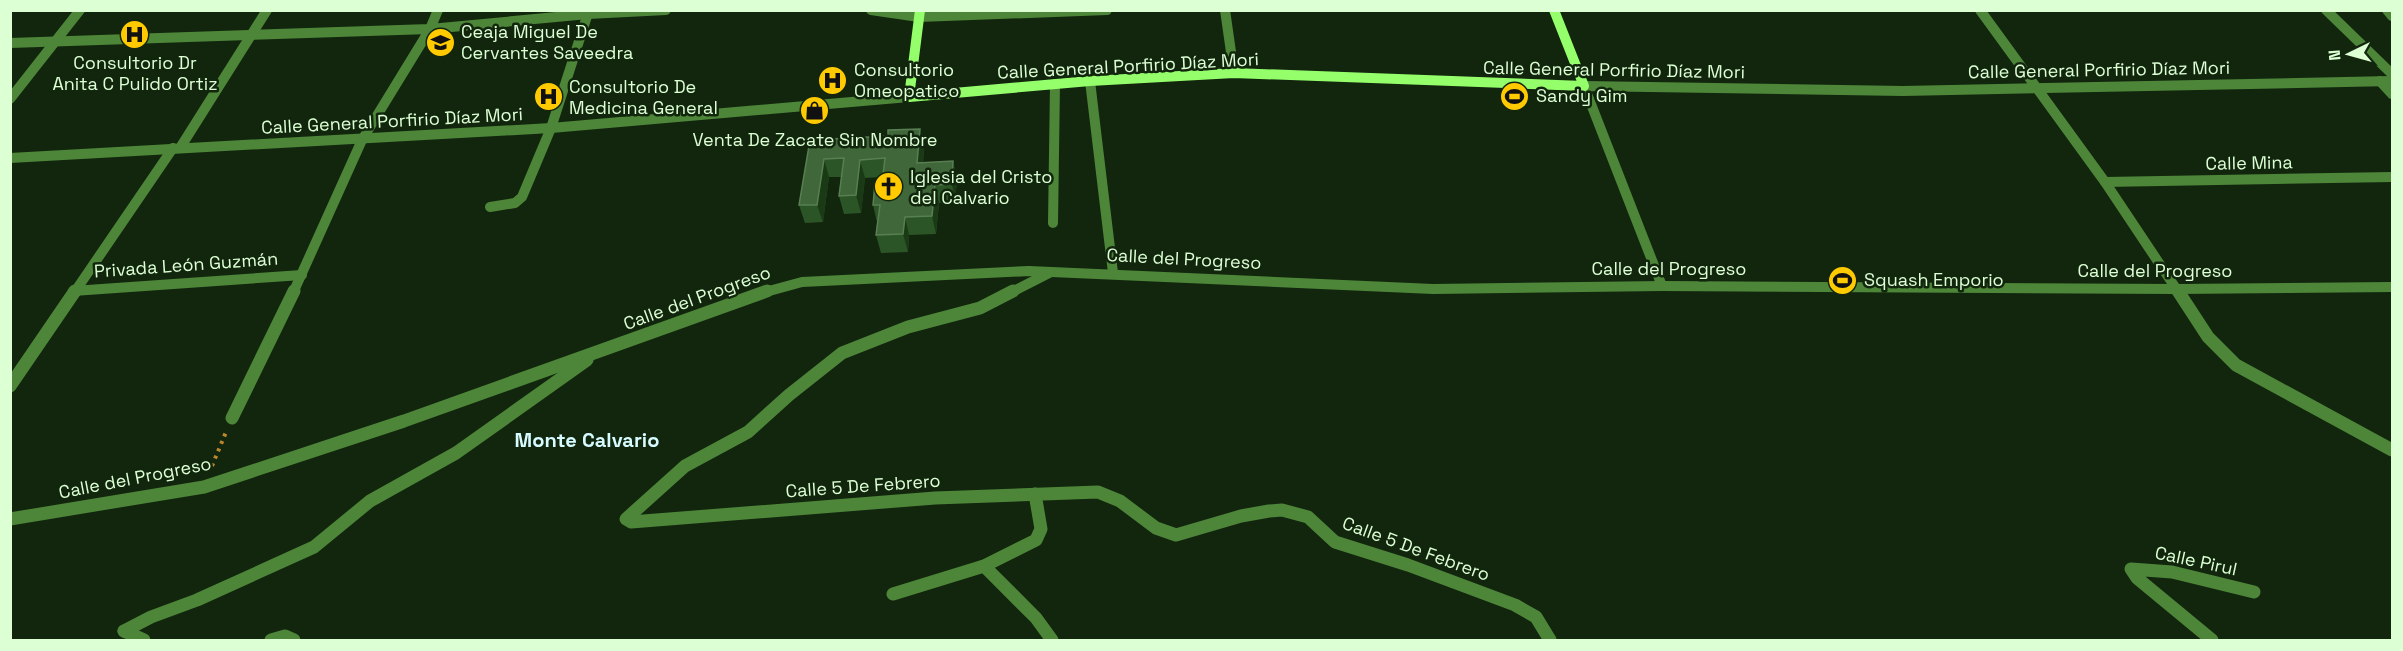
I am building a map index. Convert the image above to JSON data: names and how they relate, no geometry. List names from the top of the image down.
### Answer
{
  "streets": {
    "street": [
      "Calle General Porfirio Díaz Mori",
      "Calle Mina",
      "Calle del Progreso",
      "Privada León Guzmán",
      "Calle 5 De Febrero",
      "Calle Pirul"
    ]
  },
  "crossings": [
    ["Calle del Progreso", "Calle 5 De Febrero"]
  ],
  "districts": ["Monte Calvario"],
  "places": {
    "hospital": ["Consultorio Dr Anita C Pulido Ortiz", "Consultorio Omeopatico", "Consultorio De Medicina General"],
    "school or university": ["Ceaja Miguel De Cervantes Saveedra"],
    "sports": ["Sandy Gim", "Squash Emporio"],
    "shop": ["Venta De Zacate Sin Nombre"],
    "church": ["Iglesia del Cristo del Calvario"]
  },
  "north": "left"
}
